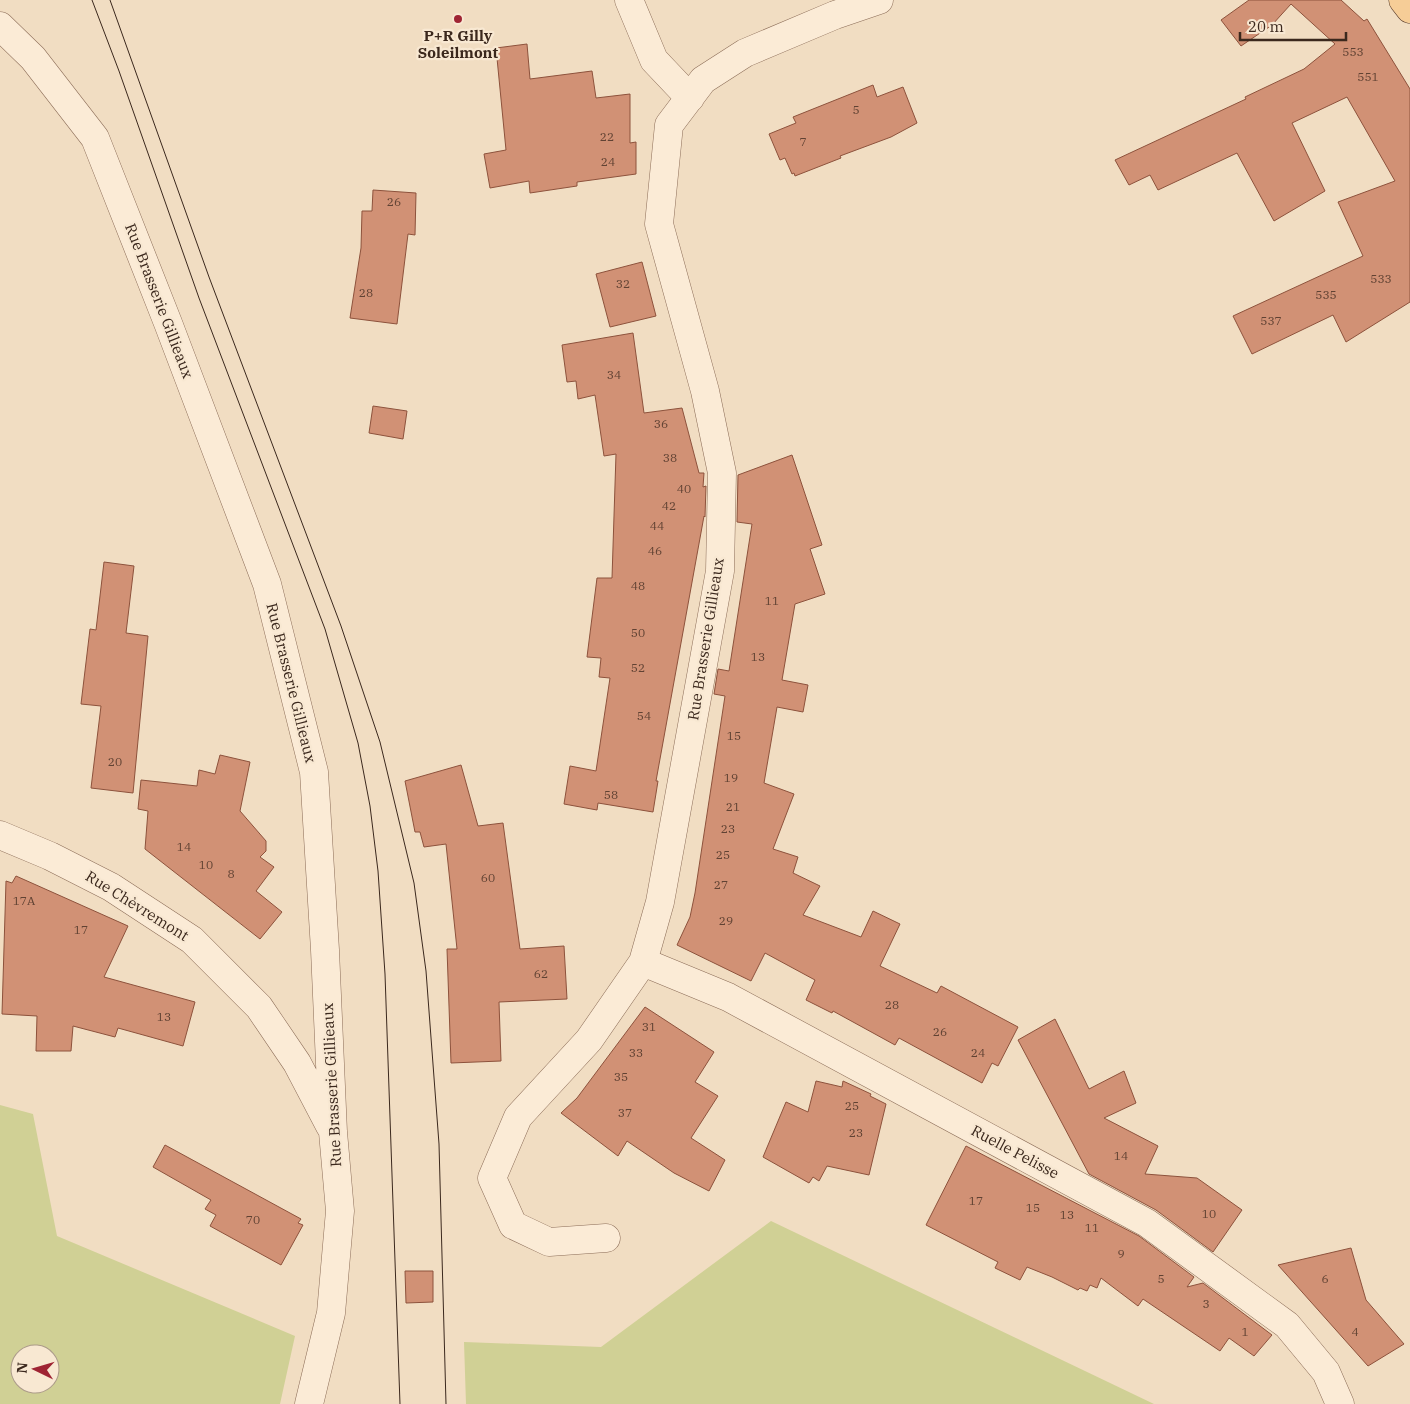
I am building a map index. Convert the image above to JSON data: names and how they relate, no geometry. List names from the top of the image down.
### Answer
{
  "streets": {
    "street": ["Rue Brasserie Gillieaux", "Rue Chèvremont", "Ruelle Pelisse"]
  },
  "crossings": [
    ["Rue Brasserie Gillieaux", "Rue Chèvremont"],
    ["Rue Brasserie Gillieaux", "Ruelle Pelisse"]
  ],
  "places": ["P+R Gilly Soleilmont"],
  "house_numbers": [
    "553",
    "551",
    "5",
    "22",
    "7",
    "24",
    "26",
    "533",
    "32",
    "28",
    "535",
    "537",
    "34",
    "36",
    "38",
    "40",
    "42",
    "44",
    "46",
    "48",
    "11",
    "50",
    "13",
    "52",
    "54",
    "15",
    "20",
    "19",
    "58",
    "21",
    "23",
    "14",
    "25",
    "10",
    "8",
    "60",
    "27",
    "17A",
    "29",
    "17",
    "62",
    "28",
    "13",
    "31",
    "26",
    "33",
    "24",
    "35",
    "25",
    "37",
    "23",
    "14",
    "17",
    "15",
    "10",
    "13",
    "70",
    "11",
    "9",
    "5",
    "6",
    "3",
    "1",
    "4"
  ],
  "scale_bar": "20 m",
  "north": "left"
}
